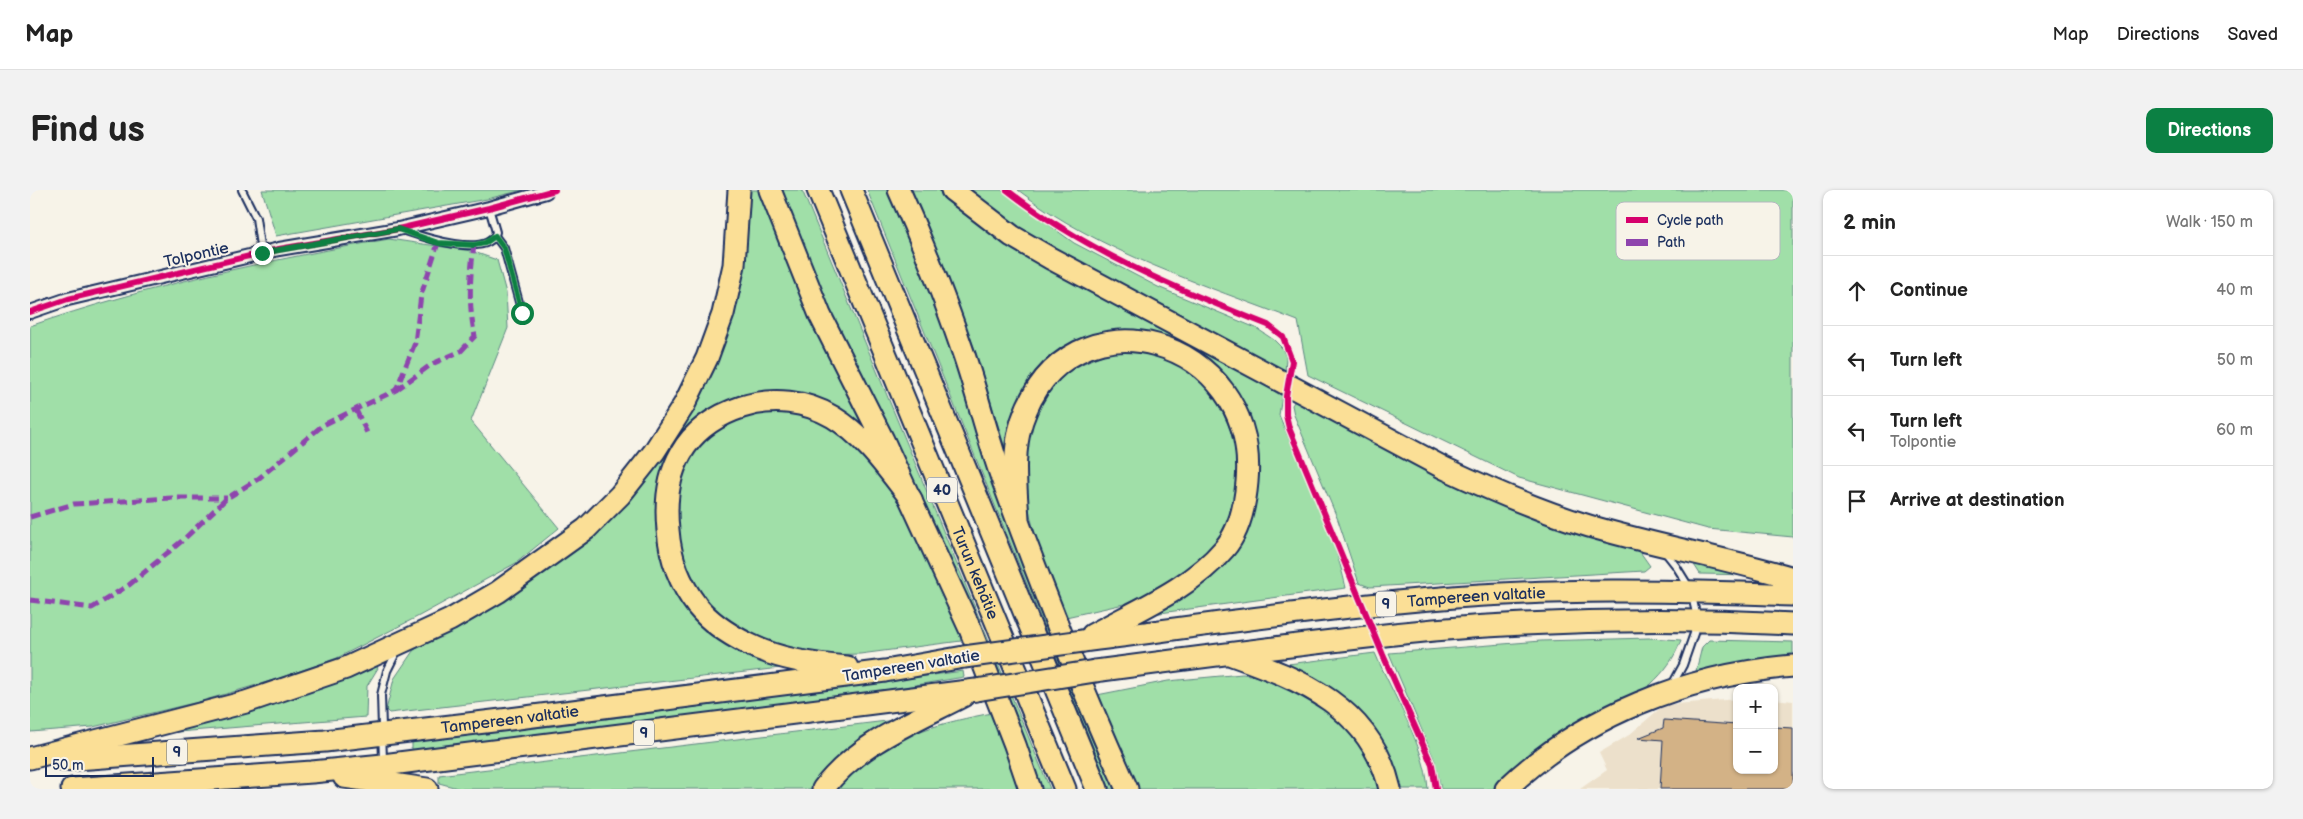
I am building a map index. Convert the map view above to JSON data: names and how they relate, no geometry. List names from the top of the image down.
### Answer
{
  "streets": {
    "highway": [
      "40",
      "Turun kehätie",
      "Tampereen valtatie",
      "9"
    ],
    "street": ["Tolpontie"]
  },
  "legend": ["Cycle path", "Path"],
  "scale_bar": "50 m",
  "page": {
    "header": "Map",
    "nav": ["Map", "Directions", "Saved"],
    "buttons": "Directions",
    "title": "Find us",
    "heading": ["2 min", "Walk · 150 m"],
    "list": [
      ["Continue", "40 m"],
      ["Turn left", "50 m"],
      ["Turn left", "Tolpontie", "60 m"],
      "Arrive at destination"
    ],
    "map_buttons": ["+", "−"],
    "scale": "50 m"
  }
}
